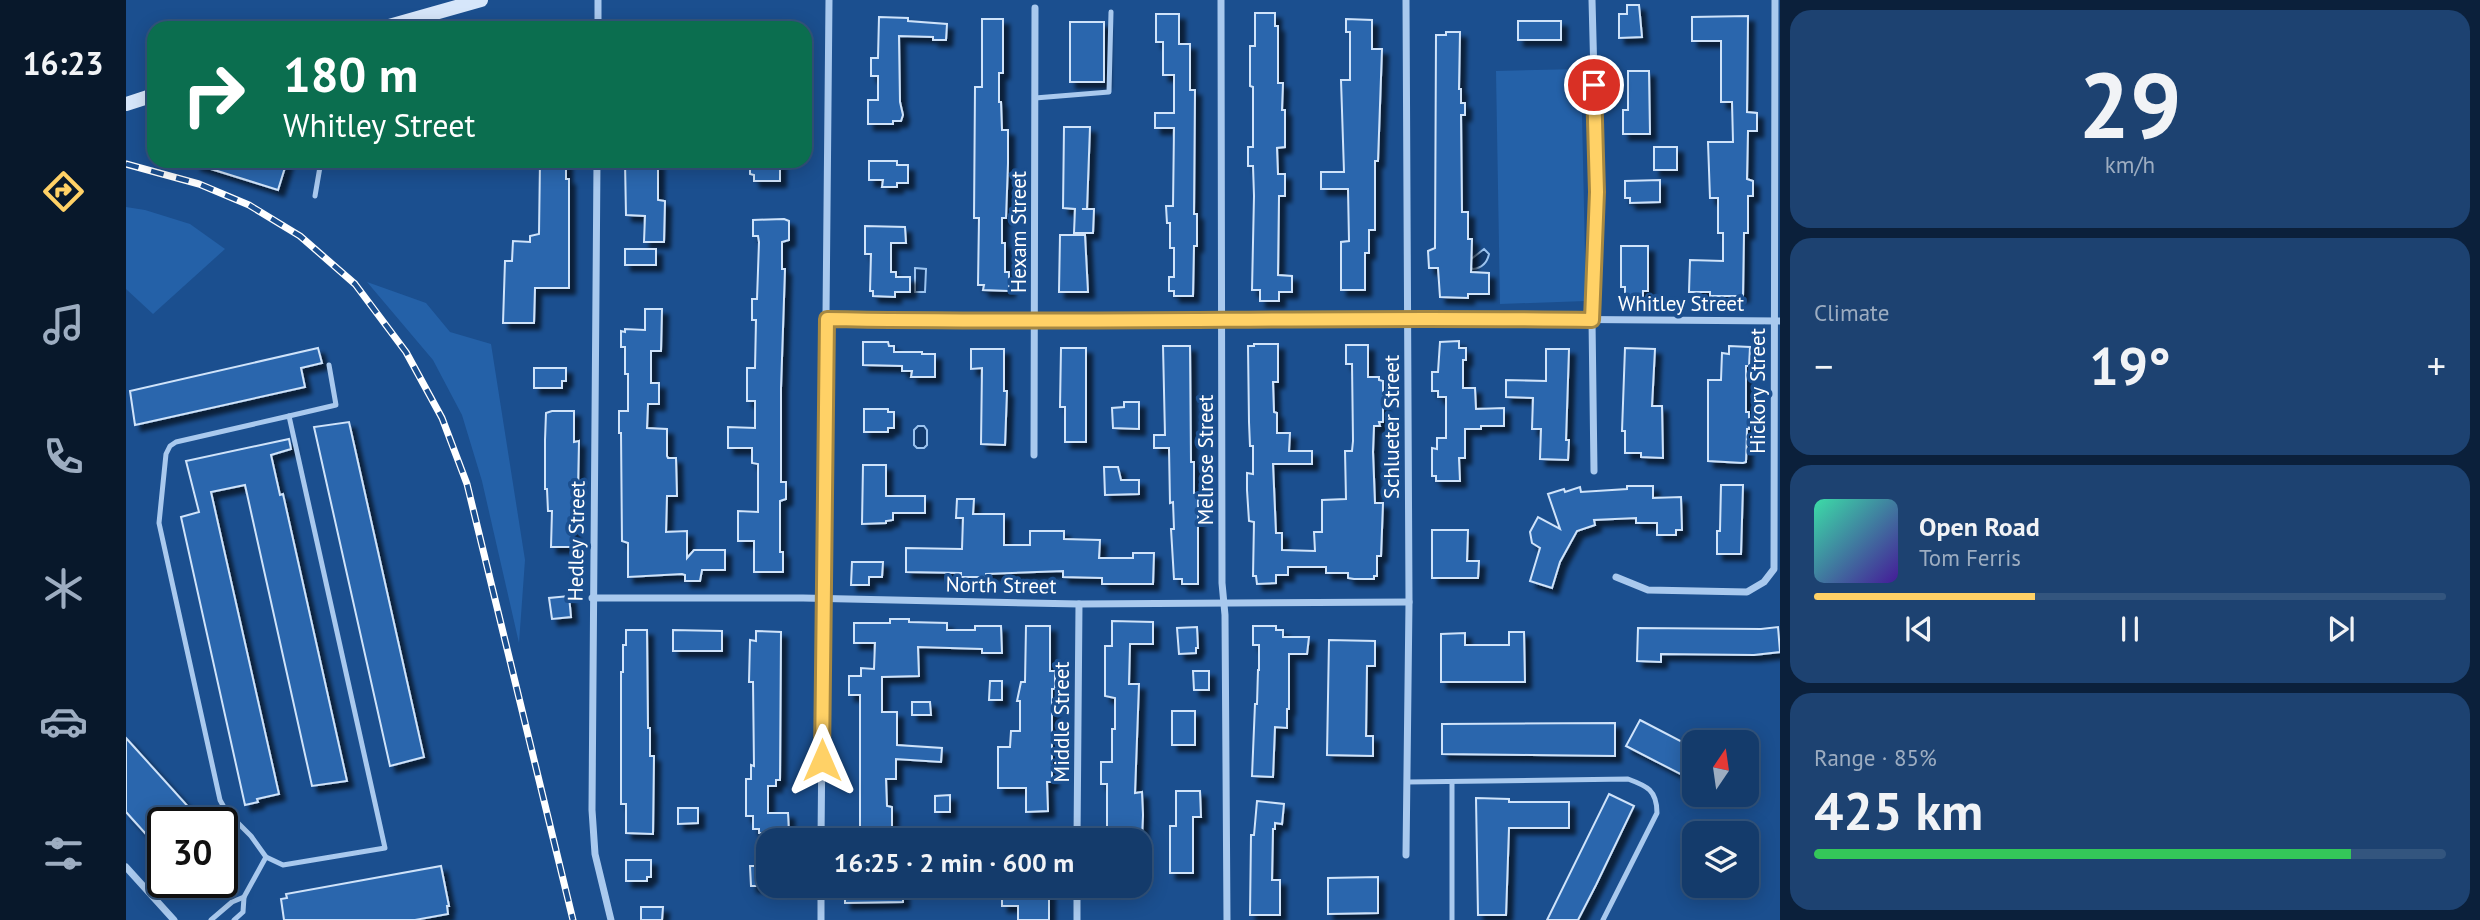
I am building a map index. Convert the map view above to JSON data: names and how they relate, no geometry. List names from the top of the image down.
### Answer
{
  "streets": {
    "street": [
      "Hexam Street",
      "Whitley Street",
      "Hickory Street",
      "Schlueter Street",
      "Melrose Street",
      "Hedley Street",
      "North Street",
      "Middle Street"
    ]
  },
  "crossings": [
    ["Hexam Street", "Whitley Street"],
    ["Whitley Street", "Hickory Street"],
    ["Whitley Street", "Schlueter Street"],
    ["Whitley Street", "Melrose Street"],
    ["Schlueter Street", "North Street"],
    ["Melrose Street", "North Street"],
    ["Hedley Street", "North Street"],
    ["North Street", "Middle Street"]
  ],
  "north": "top",
  "page": {
    "tabs": "16:23",
    "tile": [
      ["29", "km/h"],
      "Climate",
      ["Range · 85%", "425 km"]
    ],
    "turn": ["180 m", "Whitley Street"],
    "heat": ["−", "19°", "+"],
    "song": ["Open Road", "Tom Ferris"],
    "limit": "30",
    "trip": "16:25 · 2 min · 600 m"
  }
}
